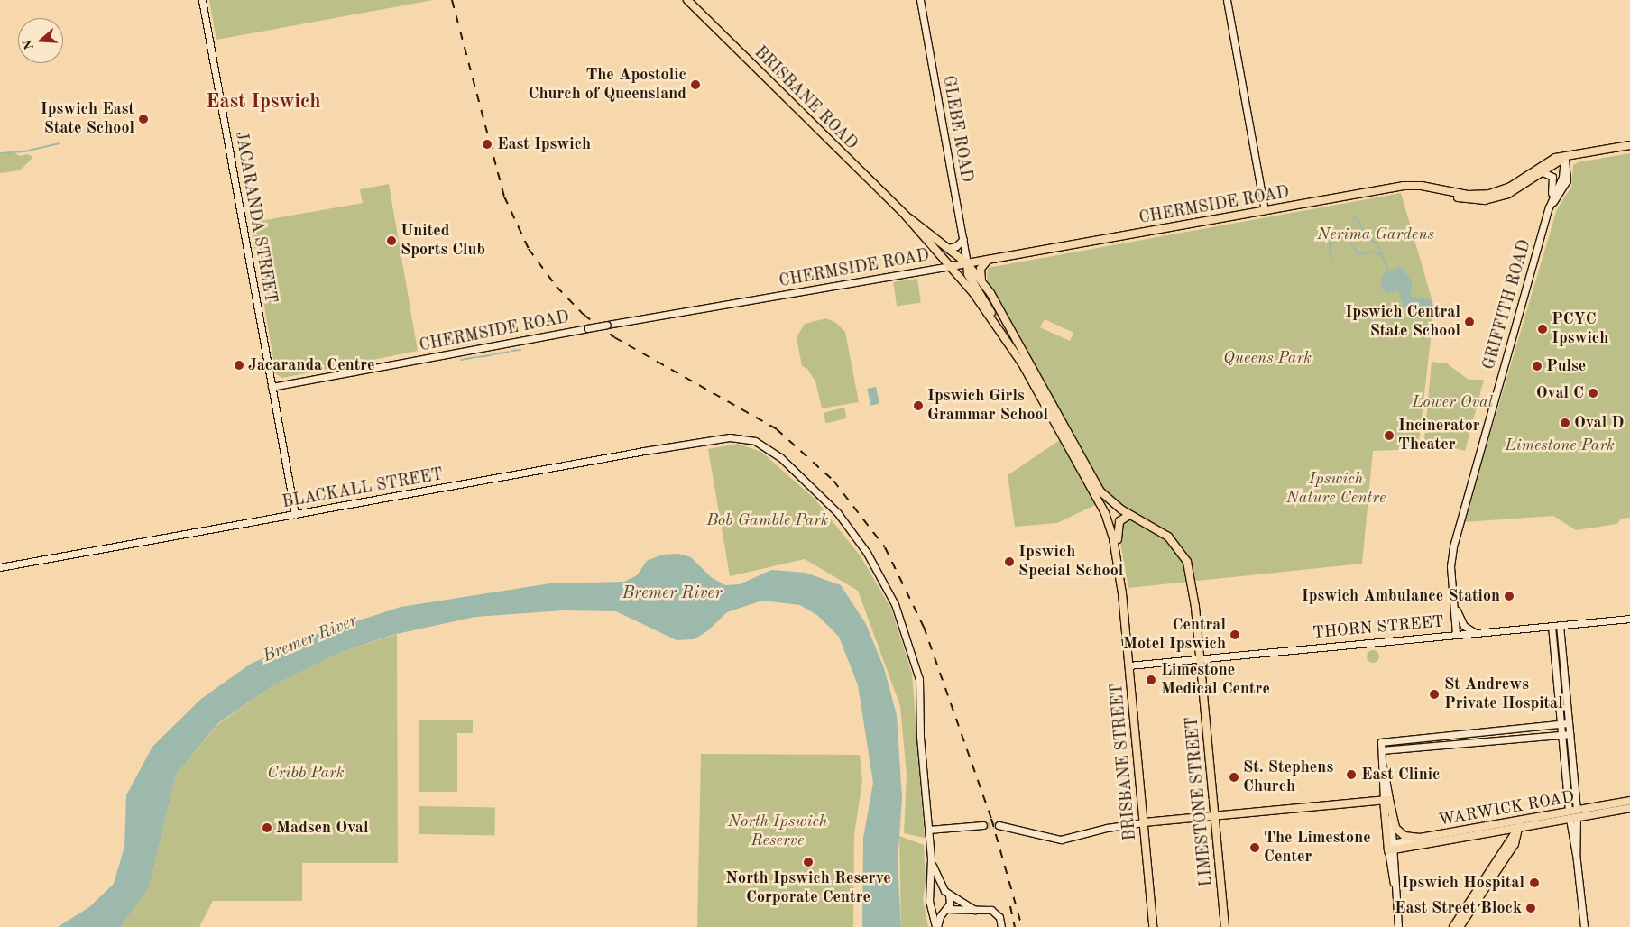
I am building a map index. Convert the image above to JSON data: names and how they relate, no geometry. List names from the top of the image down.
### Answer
{
  "streets": {
    "main road": [
      "BRISBANE ROAD",
      "CHERMSIDE ROAD",
      "BRISBANE STREET",
      "LIMESTONE STREET",
      "WARWICK ROAD"
    ],
    "street": [
      "GLEBE ROAD",
      "JACARANDA STREET",
      "GRIFFITH ROAD",
      "BLACKALL STREET",
      "THORN STREET"
    ]
  },
  "crossings": [
    ["BRISBANE ROAD", "GLEBE ROAD"],
    ["BRISBANE ROAD", "CHERMSIDE ROAD"],
    ["BRISBANE ROAD", "LIMESTONE STREET"],
    ["GLEBE ROAD", "CHERMSIDE ROAD"],
    ["CHERMSIDE ROAD", "JACARANDA STREET"],
    ["CHERMSIDE ROAD", "GRIFFITH ROAD"],
    ["JACARANDA STREET", "BLACKALL STREET"],
    ["THORN STREET", "BRISBANE STREET"],
    ["THORN STREET", "LIMESTONE STREET"]
  ],
  "districts": ["East Ipswich"],
  "water": ["Bremer River"],
  "parks": [
    "Nerima Gardens",
    "Queens Park",
    "Lower Oval",
    "Limestone Park",
    "Ipswich Nature Centre",
    "Bob Gamble Park",
    "Cribb Park",
    "North Ipswich Reserve"
  ],
  "places": [
    "The Apostolic Church of Queensland",
    "Ipswich East State School",
    "East Ipswich",
    "United Sports Club",
    "Ipswich Central State School",
    "PCYC Ipswich",
    "Jacaranda Centre",
    "Pulse",
    "Oval C",
    "Ipswich Girls Grammar School",
    "Oval D",
    "Incinerator Theater",
    "Ipswich Special School",
    "Ipswich Ambulance Station",
    "Central Motel Ipswich",
    "Limestone Medical Centre",
    "St Andrews Private Hospital",
    "East Clinic",
    "St. Stephens Church",
    "Madsen Oval",
    "The Limestone Center",
    "North Ipswich Reserve Corporate Centre",
    "Ipswich Hospital",
    "East Street Block"
  ],
  "north": "left"
}
